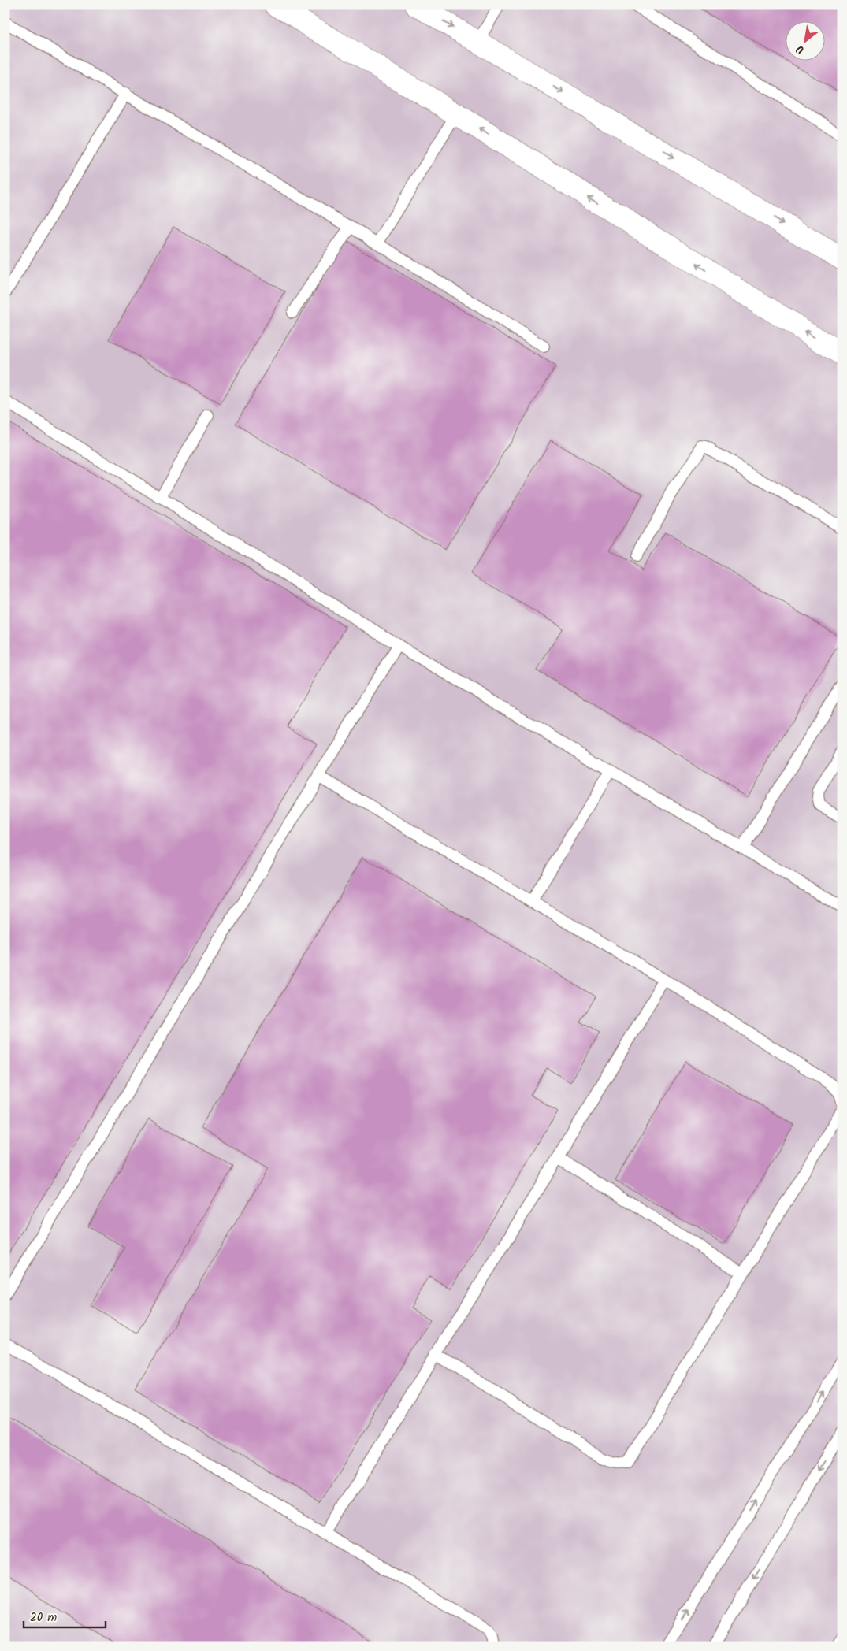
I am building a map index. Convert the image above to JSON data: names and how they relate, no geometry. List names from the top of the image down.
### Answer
{
  "scale_bar": "20 m",
  "north": "bottom left"
}
